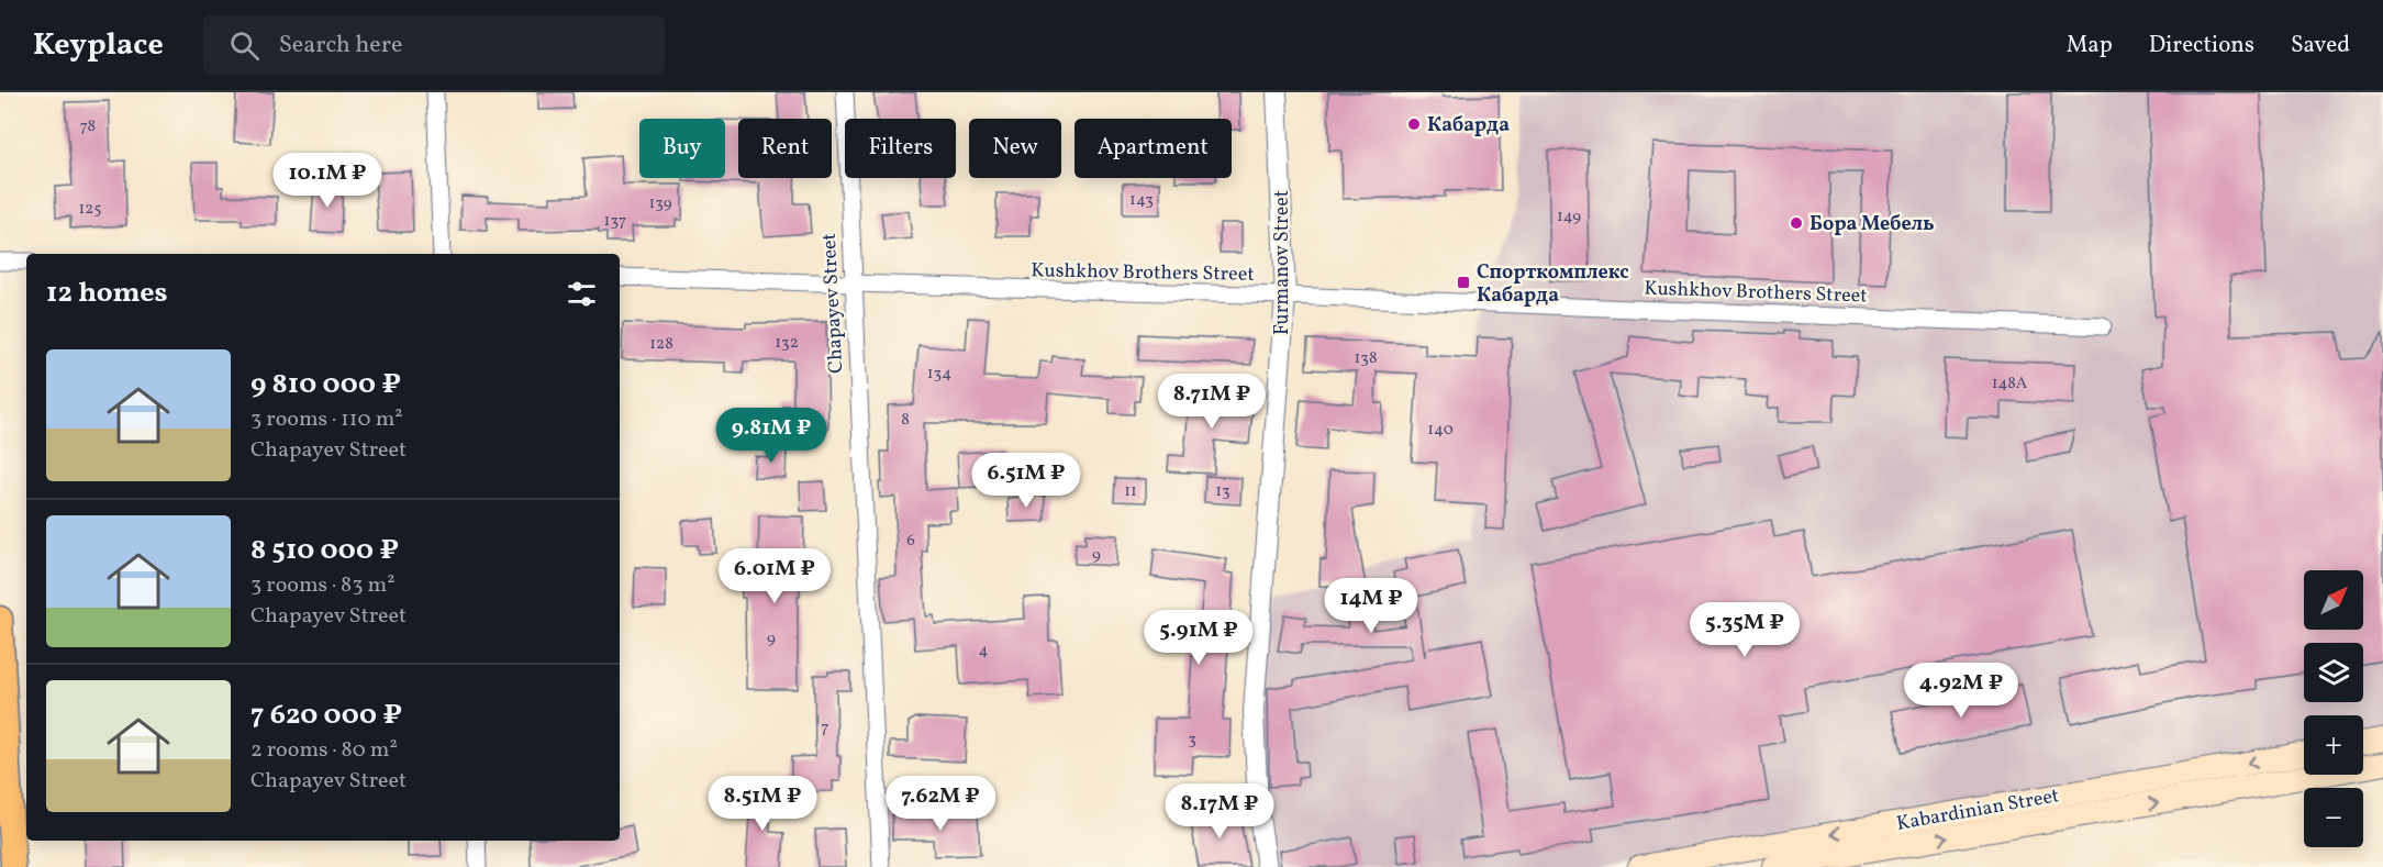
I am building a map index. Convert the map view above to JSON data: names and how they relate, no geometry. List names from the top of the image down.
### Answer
{
  "streets": {
    "main road": ["Kabardinian Street"],
    "street": ["Furmanov Street", "Kushkhov Brothers Street", "Chapayev Street"]
  },
  "crossings": [
    ["Furmanov Street", "Kushkhov Brothers Street"],
    ["Kushkhov Brothers Street", "Chapayev Street"]
  ],
  "places": {
    "other": ["Кабарда", "Бора Мебель"],
    "transit": ["Спорткомплекс Кабарда"]
  },
  "house_numbers": [
    "78",
    "143",
    "139",
    "125",
    "149",
    "137",
    "132",
    "128",
    "138",
    "134",
    "148А",
    "8",
    "140",
    "11",
    "13",
    "6",
    "9",
    "9",
    "4",
    "7",
    "3"
  ],
  "north": "top right",
  "page": {
    "header": "Keyplace",
    "search": "Search here",
    "nav": ["Map", "Directions", "Saved"],
    "chip": [
      "Buy",
      "Rent",
      "Filters",
      "New",
      "Apartment"
    ],
    "price": [
      "10.1M ₽",
      "8.71M ₽",
      "9.81M ₽",
      "6.51M ₽",
      "6.01M ₽",
      "14M ₽",
      "5.35M ₽",
      "5.91M ₽",
      "4.92M ₽",
      "8.51M ₽",
      "7.62M ₽",
      "8.17M ₽"
    ],
    "heading": "12 homes",
    "list": [
      {
        "name": "9 810 000 ₽",
        "note": "3 rooms · 110 m² · Chapayev Street"
      },
      {
        "name": "8 510 000 ₽",
        "note": "3 rooms · 83 m² · Chapayev Street"
      },
      {
        "name": "7 620 000 ₽",
        "note": "2 rooms · 80 m² · Chapayev Street"
      }
    ],
    "map_buttons": ["+", "−"]
  }
}
